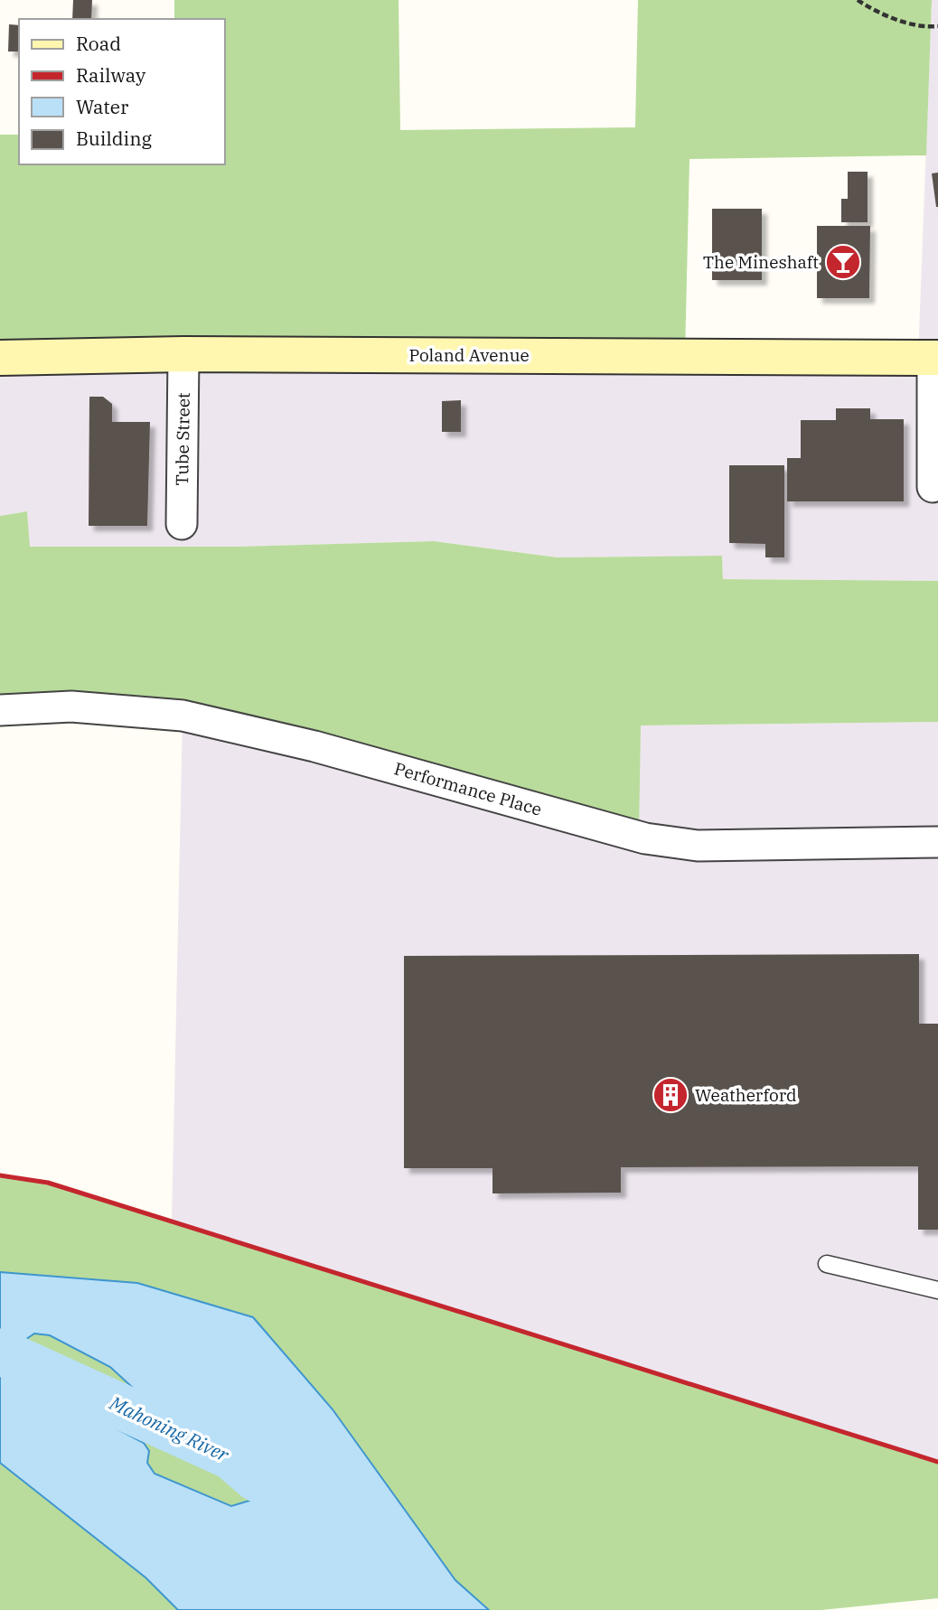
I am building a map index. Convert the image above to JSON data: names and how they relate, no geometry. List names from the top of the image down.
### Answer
{
  "streets": {
    "main road": ["Poland Avenue"],
    "street": ["Tube Street", "Performance Place"]
  },
  "crossings": [
    ["Poland Avenue", "Tube Street"]
  ],
  "water": ["Mahoning River"],
  "places": {
    "bar": ["The Mineshaft"],
    "building": ["Weatherford"]
  },
  "legend": [
    "Road",
    "Railway",
    "Water",
    "Building"
  ]
}
